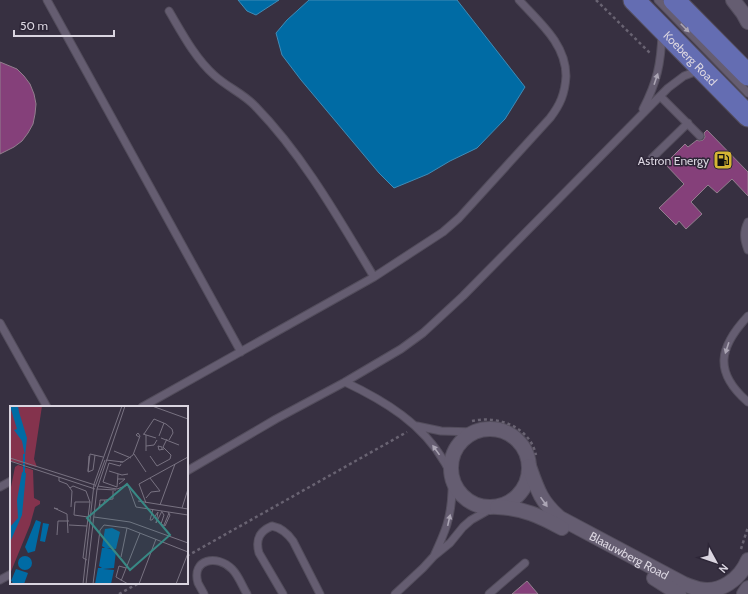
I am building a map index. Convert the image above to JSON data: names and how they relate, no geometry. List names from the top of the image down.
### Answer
{
  "streets": {
    "main road": ["Koeberg Road"],
    "street": ["Blaauwberg Road"]
  },
  "places": {
    "fuel station": ["Astron Energy"]
  },
  "scale_bar": "50 m",
  "north": "bottom right"
}
